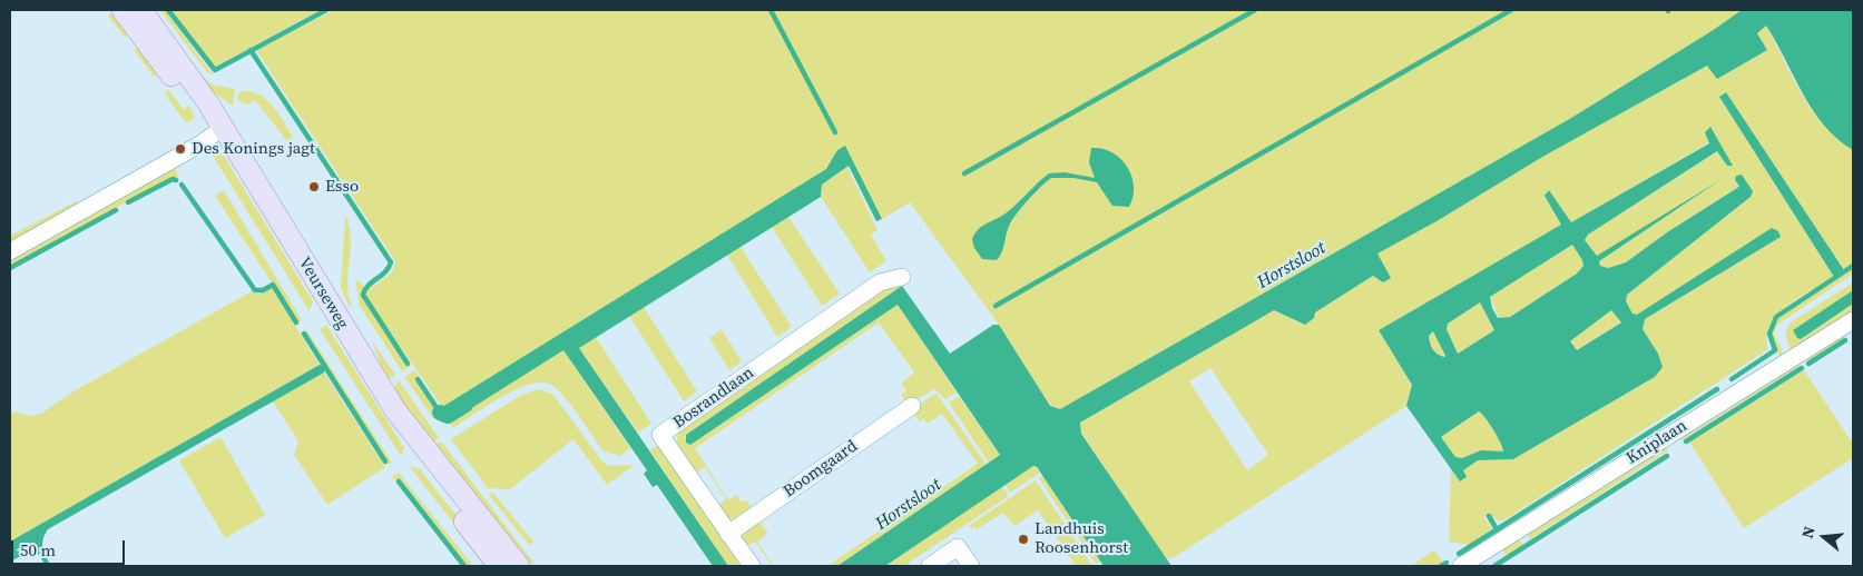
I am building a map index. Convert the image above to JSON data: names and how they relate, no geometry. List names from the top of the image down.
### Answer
{
  "streets": {
    "main road": ["Veurseweg"],
    "street": ["Bosrandlaan", "Kniplaan", "Boomgaard"]
  },
  "crossings": [
    ["Bosrandlaan", "Boomgaard"]
  ],
  "water": ["Horstsloot"],
  "places": ["Des Konings jagt", "Esso", "Landhuis Roosenhorst"],
  "scale_bar": "50 m",
  "north": "left"
}
